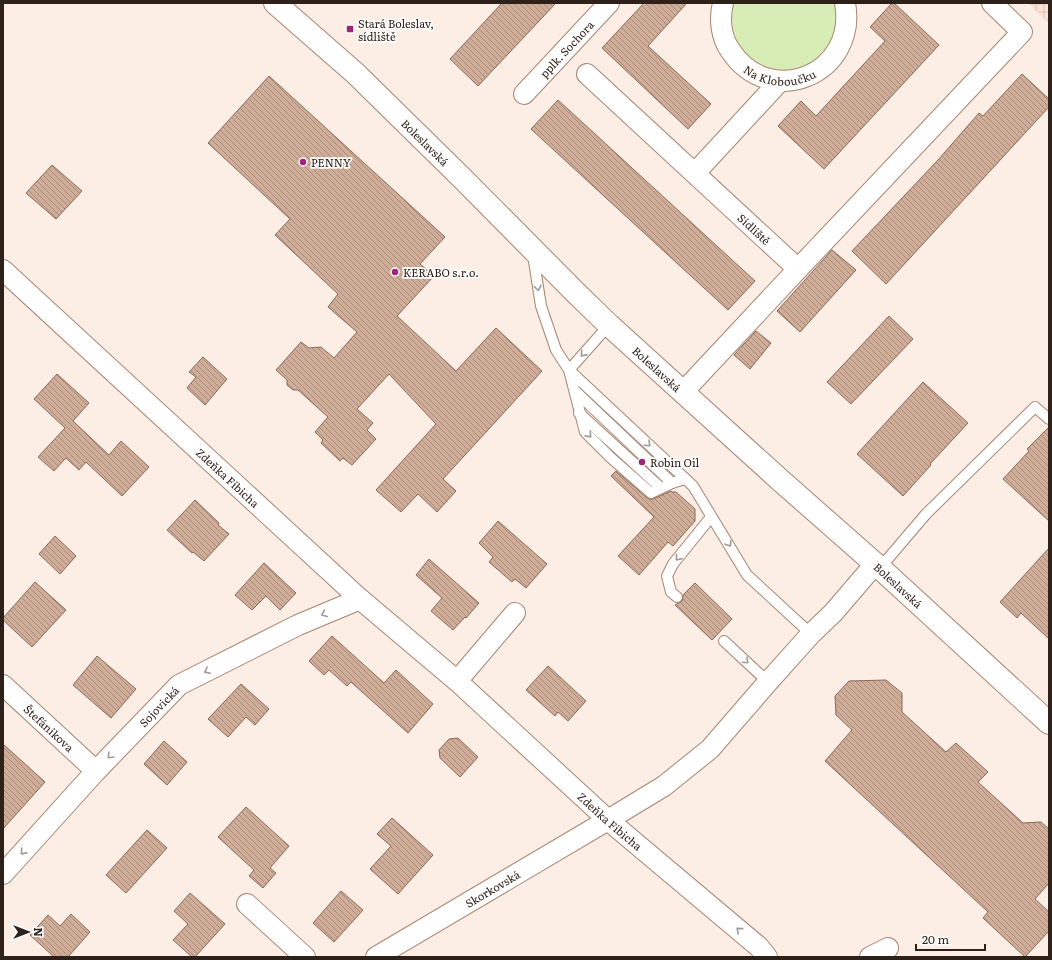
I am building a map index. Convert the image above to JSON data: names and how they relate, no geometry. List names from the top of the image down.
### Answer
{
  "streets": {
    "main road": ["Boleslavská"],
    "street": [
      "pplk. Sochora",
      "Na Kloboučku",
      "Sídliště",
      "Zdeňka Fibicha",
      "Sojovická",
      "Štefánikova",
      "Skorkovská"
    ]
  },
  "crossings": [
    ["Boleslavská", "Skorkovská"],
    ["Zdeňka Fibicha", "Sojovická"],
    ["Zdeňka Fibicha", "Skorkovská"],
    ["Sojovická", "Štefánikova"]
  ],
  "one_way": ["Sojovická"],
  "places": {
    "transit": ["Stará Boleslav, sídliště"],
    "other": ["PENNY", "KERABO s.r.o.", "Robin Oil"]
  },
  "scale_bar": "20 m",
  "north": "right"
}
